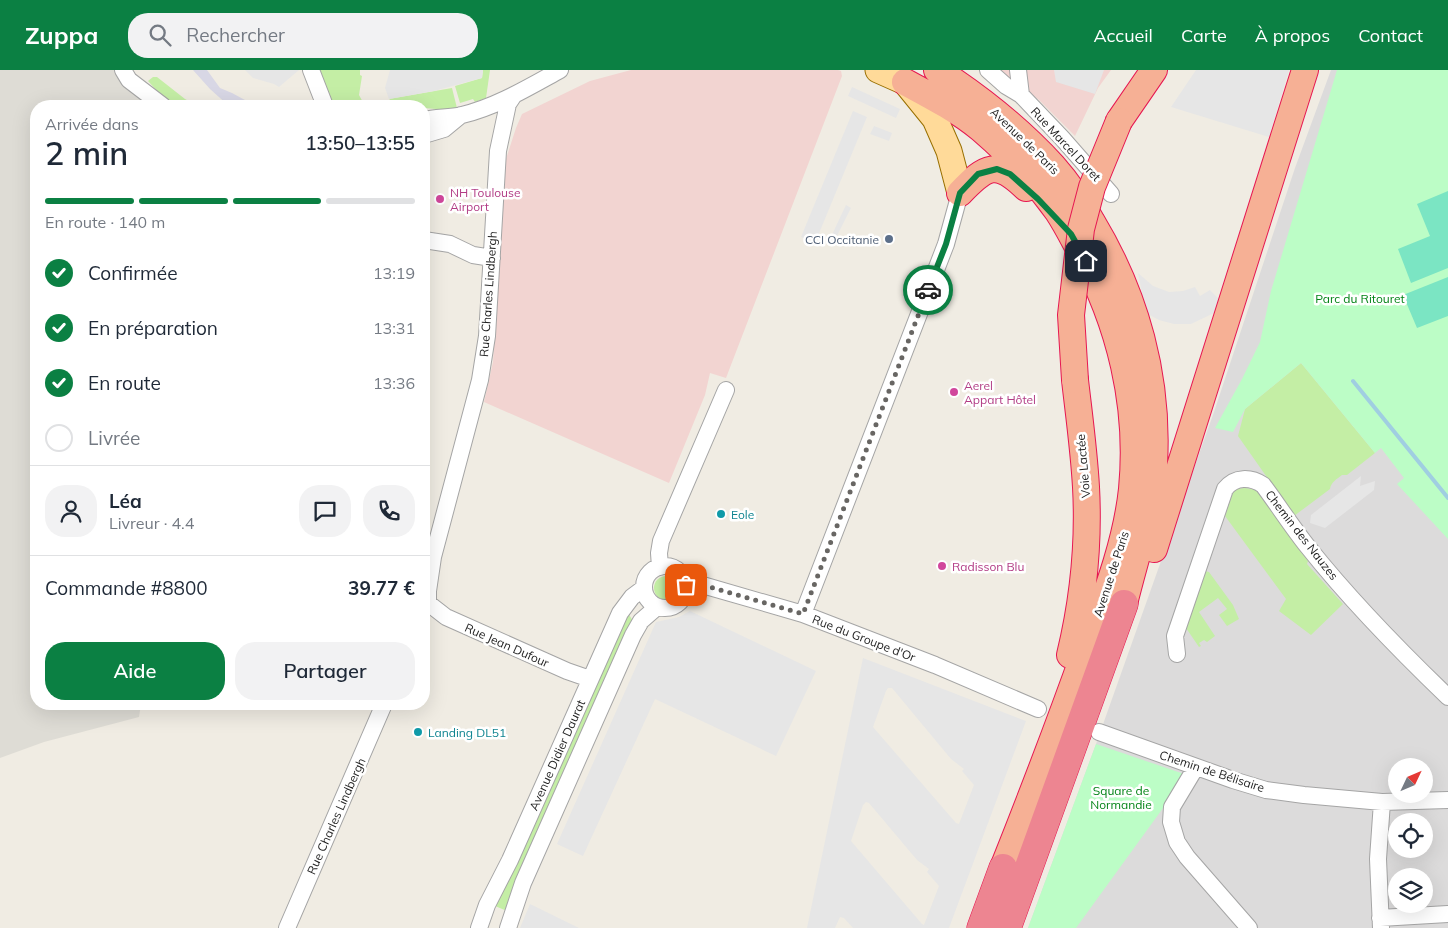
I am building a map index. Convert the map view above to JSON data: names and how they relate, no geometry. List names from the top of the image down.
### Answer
{
  "streets": {
    "highway": ["Avenue de Paris", "Voie Lactée"],
    "street": [
      "Rue Marcel Doret",
      "Rue Charles Lindbergh",
      "Chemin des Nauzes",
      "Rue du Groupe d'Or",
      "Rue Jean Dufour",
      "Avenue Didier Daurat",
      "Chemin de Bélisaire"
    ]
  },
  "crossings": [
    ["Avenue de Paris", "Voie Lactée"],
    ["Rue du Groupe d'Or", "Avenue Didier Daurat"],
    ["Rue Jean Dufour", "Avenue Didier Daurat"]
  ],
  "parks": ["Parc du Ritouret", "Square de Normandie"],
  "places": [
    "NH Toulouse Airport",
    "CCI Occitanie",
    "Aerel Appart Hôtel",
    "Eole",
    "Radisson Blu",
    "Landing DL51"
  ],
  "north": "top right",
  "page": {
    "header": "Zuppa",
    "search": "Rechercher",
    "nav": [
      "Accueil",
      "Carte",
      "À propos",
      "Contact"
    ],
    "heading": ["2 min", "Arrivée dans", "13:50–13:55"],
    "panel": [
      "Léa",
      "Livreur · 4.4",
      "Commande #8800",
      "39.77 €"
    ],
    "bar": "En route · 140 m",
    "list": [
      ["Confirmée", "13:19"],
      ["En préparation", "13:31"],
      ["En route", "13:36"],
      "Livrée"
    ],
    "buttons": ["Aide", "Partager"]
  }
}
